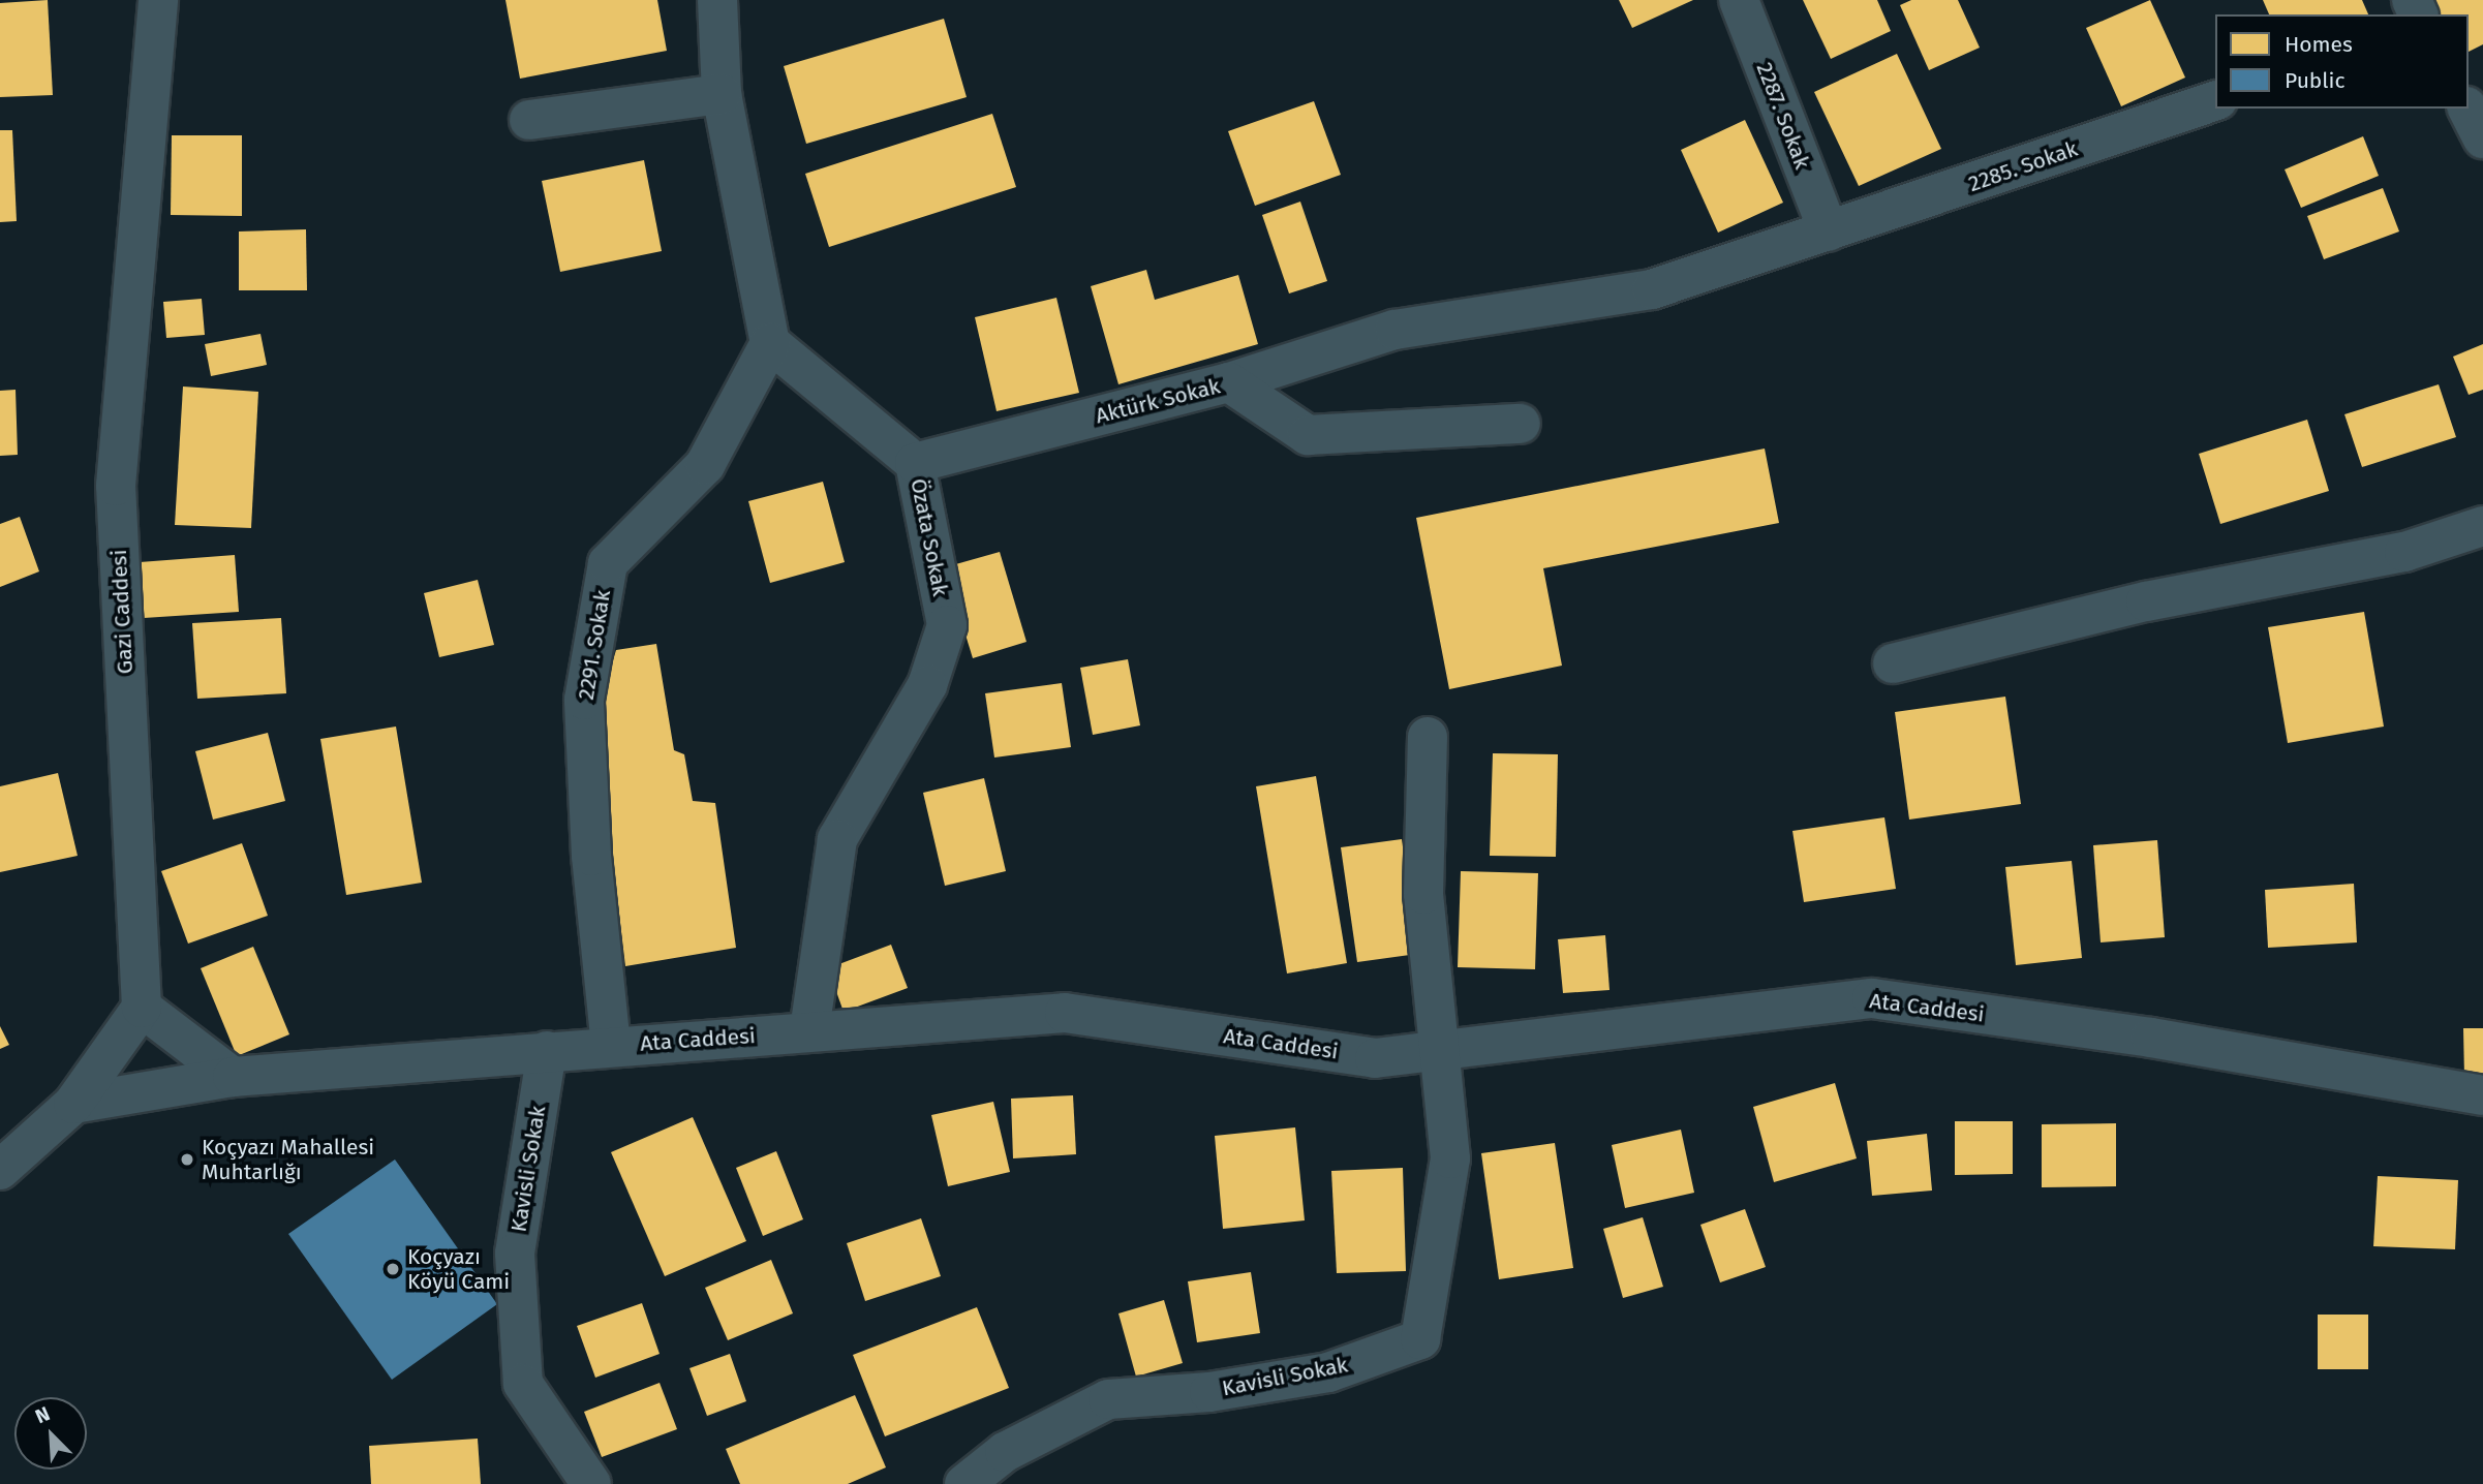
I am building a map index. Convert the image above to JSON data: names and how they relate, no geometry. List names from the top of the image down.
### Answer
{
  "streets": {
    "street": [
      "2287. Sokak",
      "2285. Sokak",
      "Aktürk Sokak",
      "Özata Sokak",
      "Gazi Caddesi",
      "2291. Sokak",
      "Ata Caddesi",
      "Kavisli Sokak"
    ]
  },
  "crossings": [
    ["2287. Sokak", "2285. Sokak"],
    ["2285. Sokak", "Aktürk Sokak"],
    ["Aktürk Sokak", "Özata Sokak"],
    ["Özata Sokak", "2291. Sokak"],
    ["Özata Sokak", "Ata Caddesi"],
    ["2291. Sokak", "Ata Caddesi"],
    ["Ata Caddesi", "Kavisli Sokak"]
  ],
  "places": ["Koçyazı Mahallesi Muhtarlığı", "Koçyazı Köyü Cami"],
  "legend": ["Homes", "Public"],
  "north": "top left"
}
